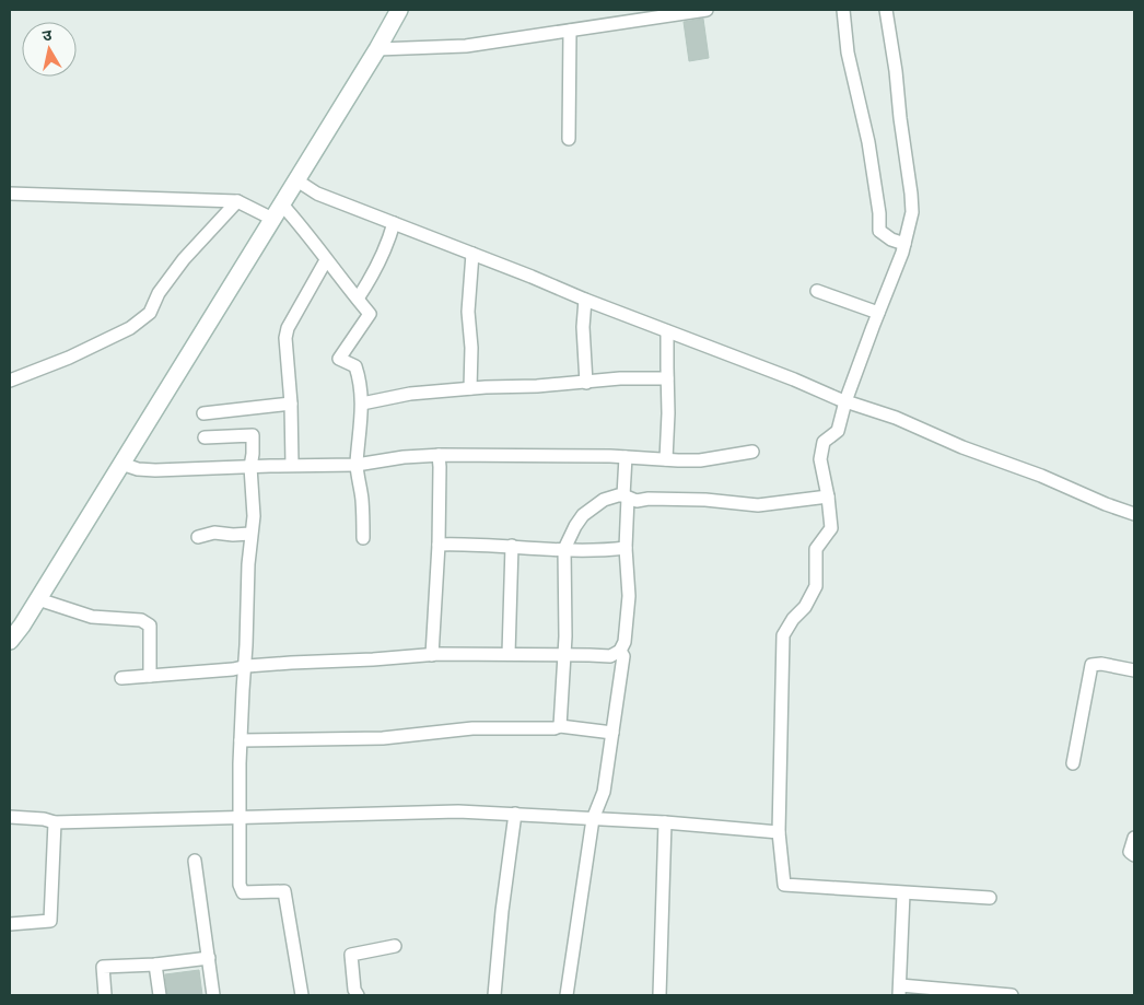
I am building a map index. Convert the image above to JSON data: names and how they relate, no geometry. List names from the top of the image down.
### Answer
{
  "north": "top"
}
